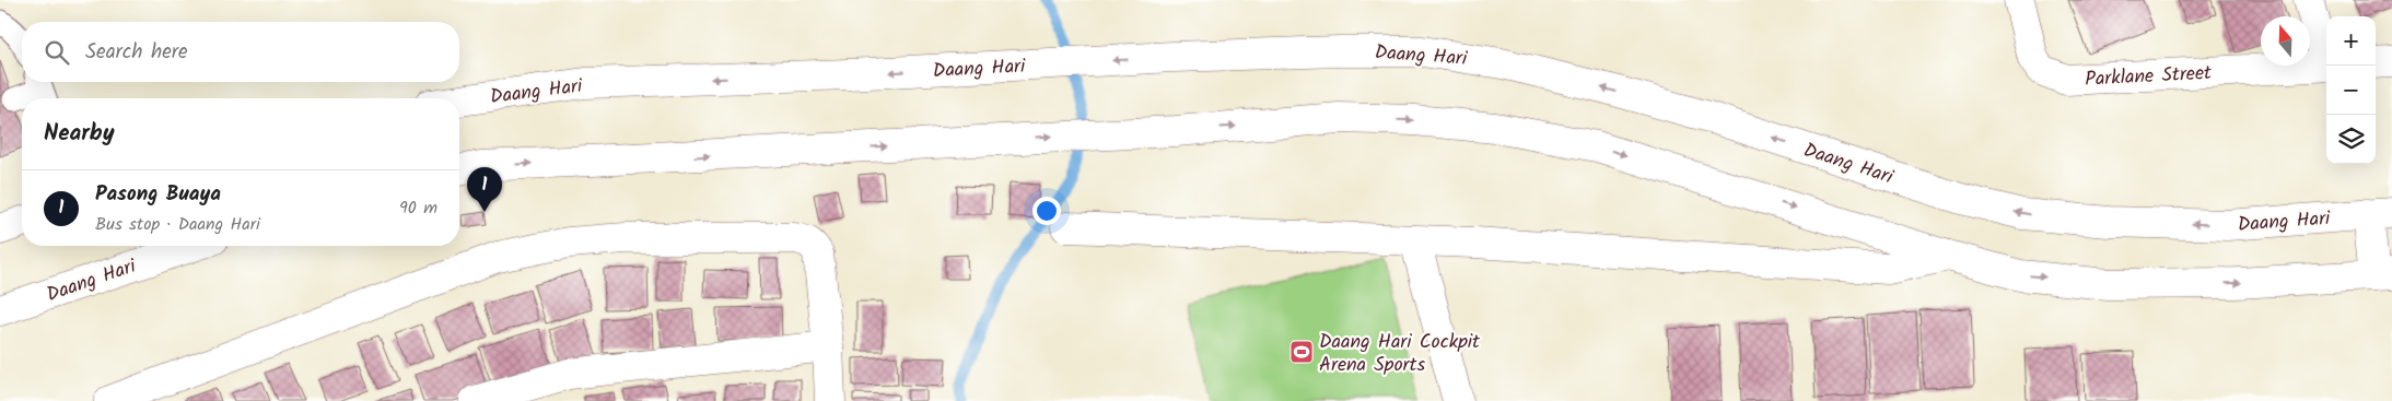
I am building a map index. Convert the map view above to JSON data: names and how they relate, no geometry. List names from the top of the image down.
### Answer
{
  "streets": {
    "main road": ["Daang Hari", "Parklane Street"]
  },
  "places": {
    "sports": ["Daang Hari Cockpit Arena Sports"]
  },
  "north": "top",
  "page": {
    "map_buttons": ["+", "−"],
    "search": "Search here",
    "heading": "Nearby",
    "pins": "1",
    "list": [
      {
        "mark": "1",
        "name": "Pasong Buaya",
        "note": "Bus stop · Daang Hari",
        "value": "90 m"
      }
    ]
  }
}
